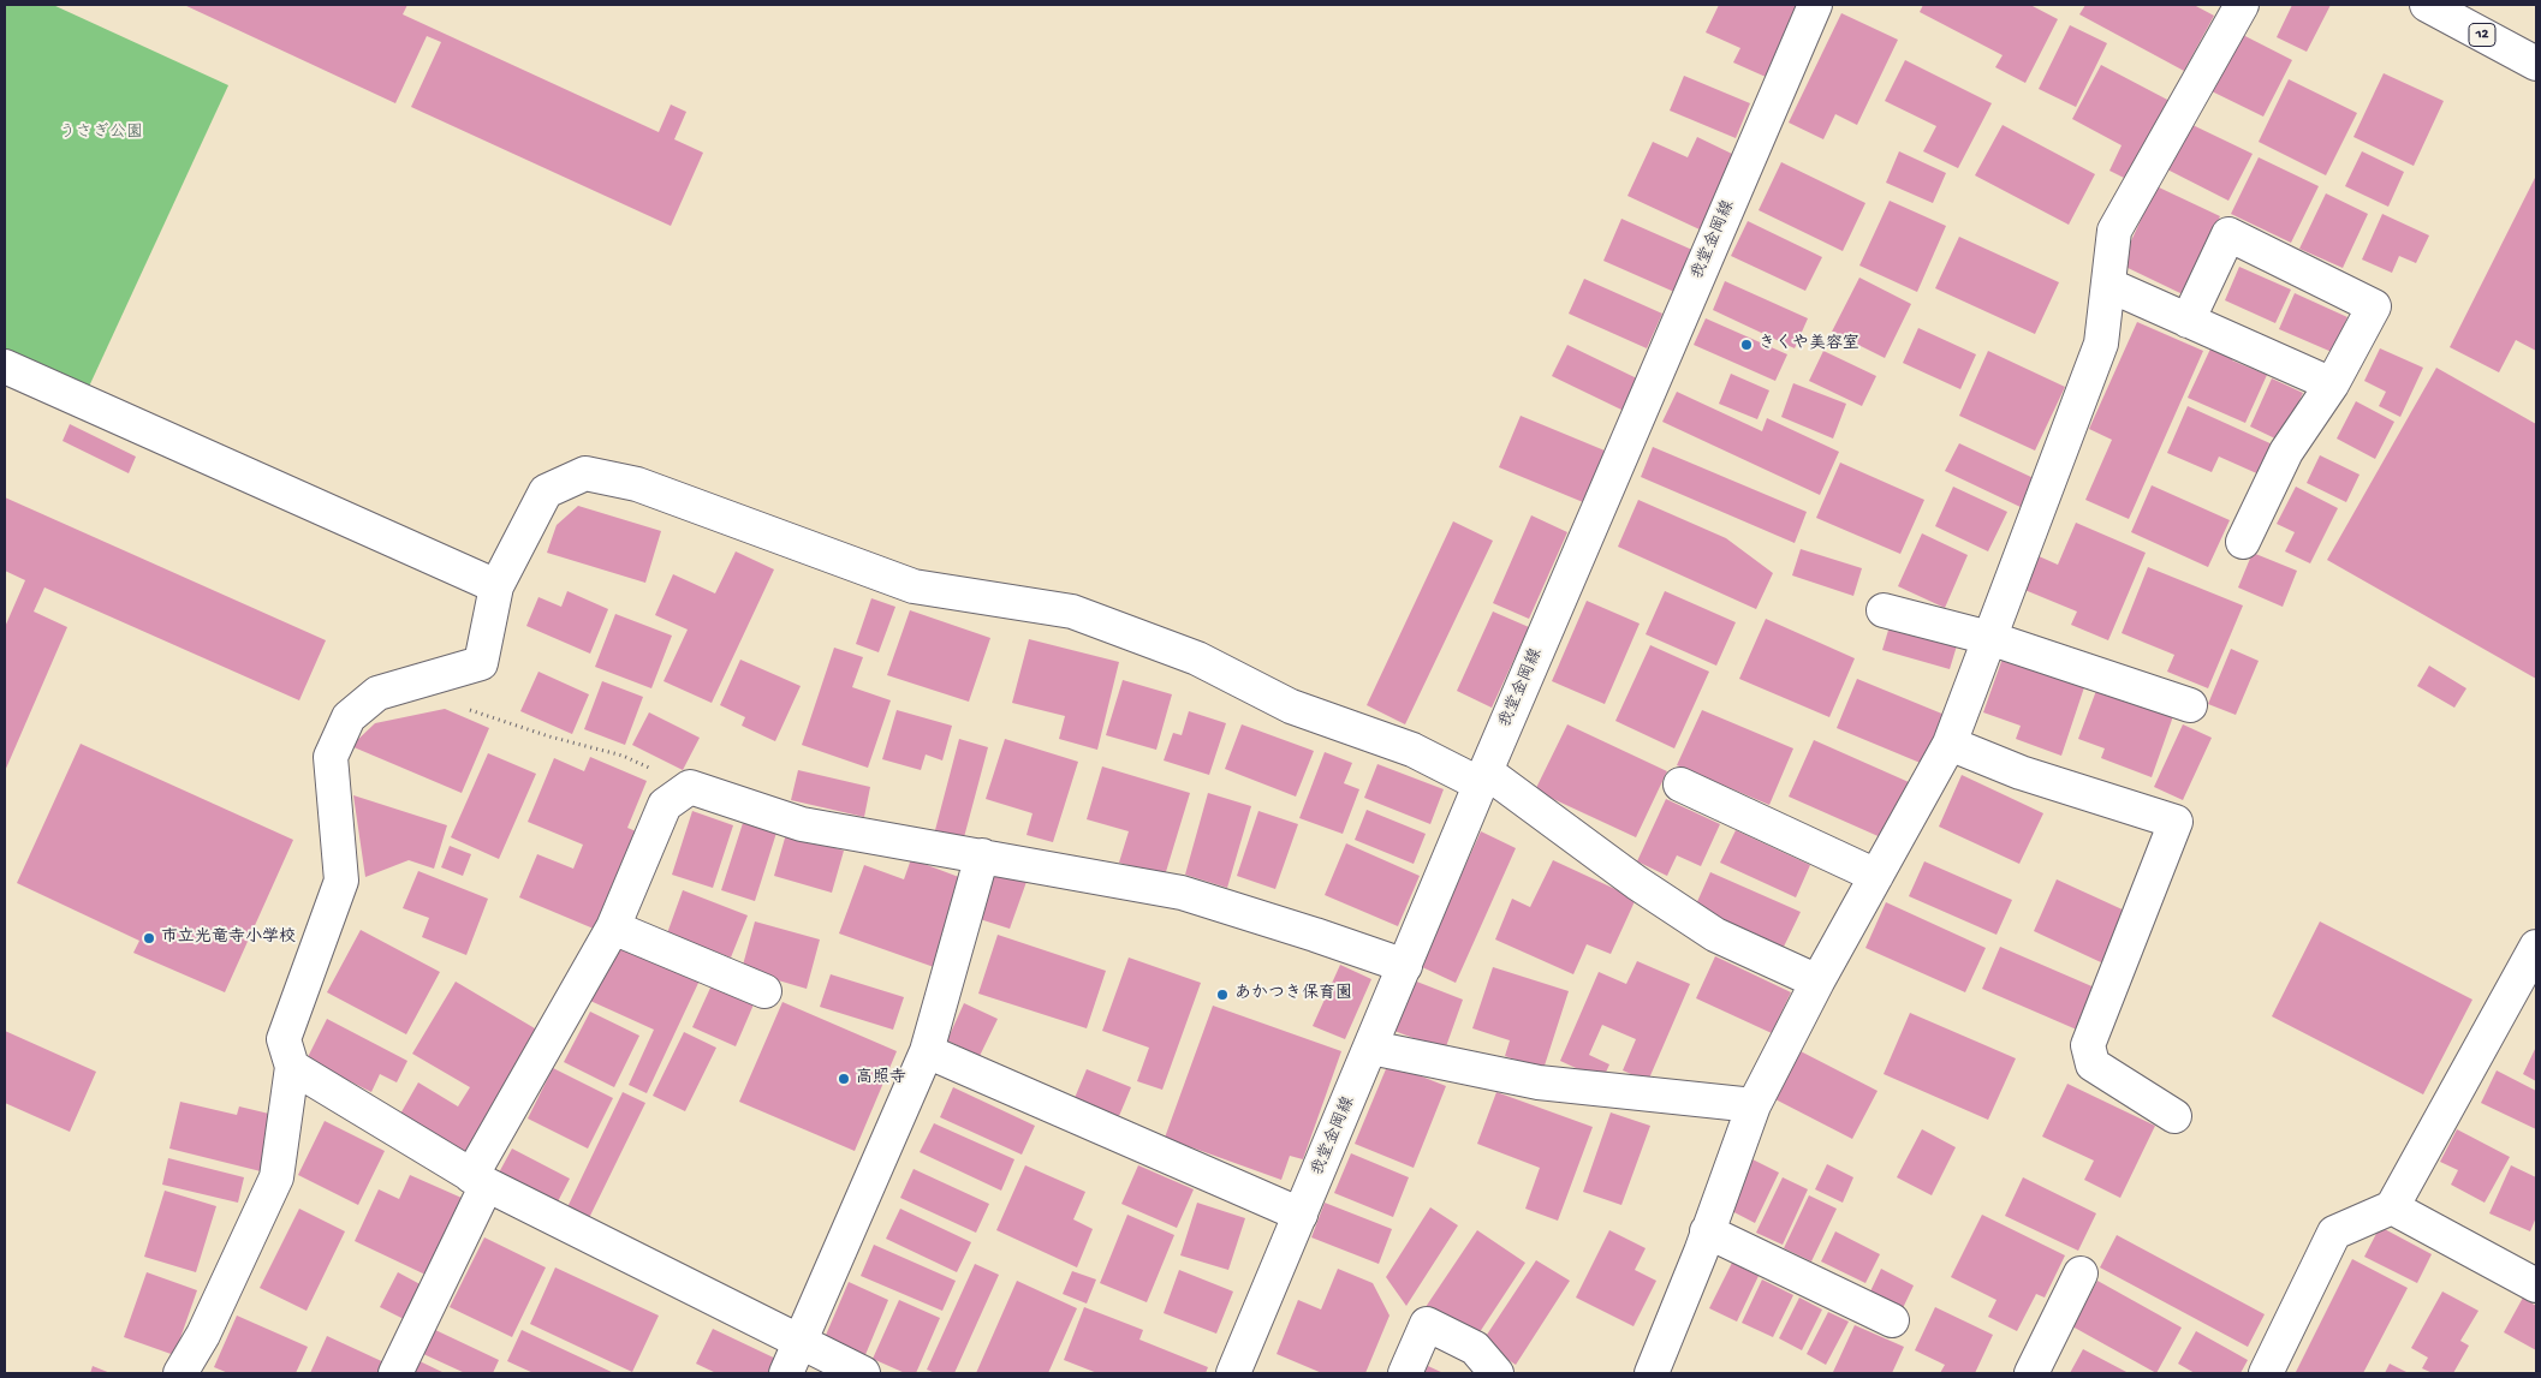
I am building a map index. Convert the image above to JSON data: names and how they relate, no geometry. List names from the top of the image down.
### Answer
{
  "streets": {
    "street": ["12", "我堂金岡線"]
  },
  "parks": ["うさぎ公園"],
  "places": [
    "きくや美容室",
    "市立光竜寺小学校",
    "あかつき保育園",
    "高照寺"
  ]
}
